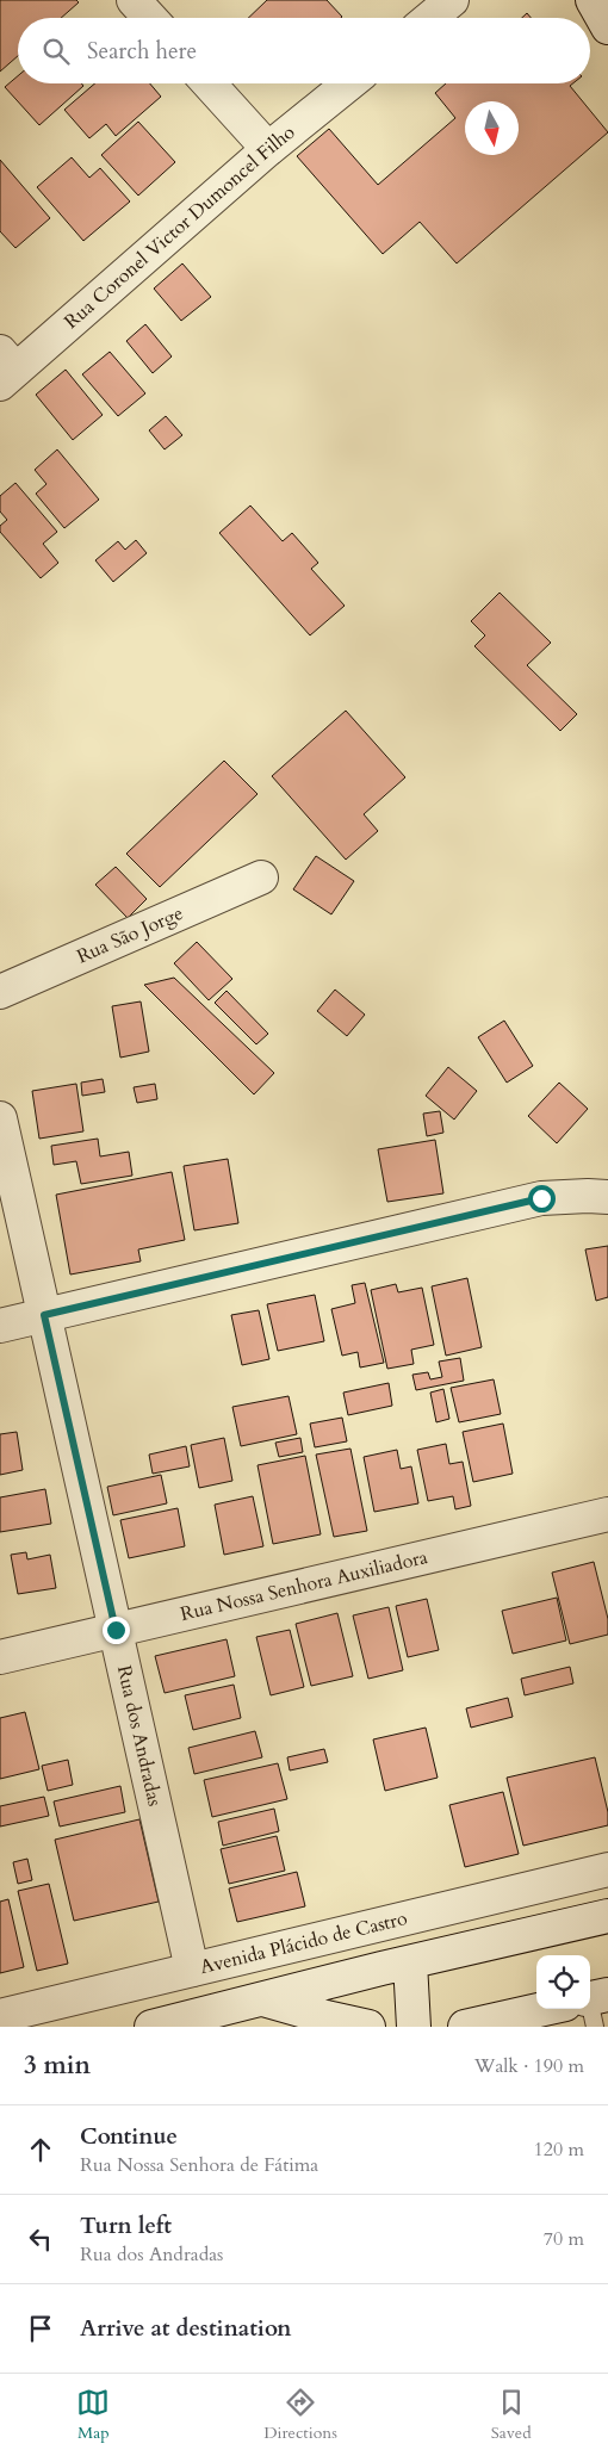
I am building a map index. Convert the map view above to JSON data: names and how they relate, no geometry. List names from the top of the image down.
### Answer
{
  "streets": {
    "street": [
      "Rua Coronel Victor Dumoncel Filho",
      "Rua São Jorge",
      "Rua Nossa Senhora Auxiliadora",
      "Rua dos Andradas",
      "Avenida Plácido de Castro"
    ]
  },
  "crossings": [
    ["Rua Nossa Senhora Auxiliadora", "Rua dos Andradas"],
    ["Rua dos Andradas", "Avenida Plácido de Castro"]
  ],
  "north": "bottom",
  "page": {
    "search": "Search here",
    "heading": ["3 min", "Walk · 190 m"],
    "list": [
      ["Continue", "Rua Nossa Senhora de Fátima", "120 m"],
      ["Turn left", "Rua dos Andradas", "70 m"],
      "Arrive at destination"
    ],
    "nav": ["Map", "Directions", "Saved"]
  }
}
